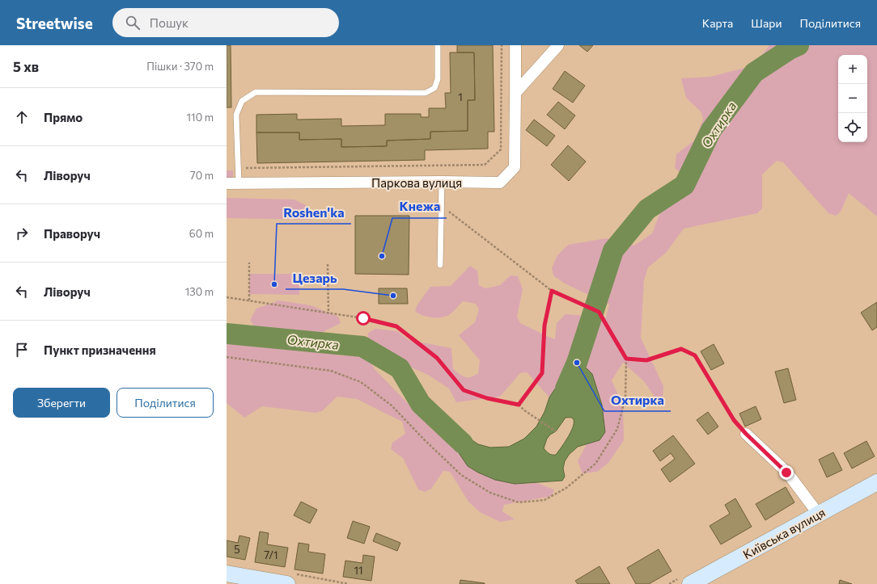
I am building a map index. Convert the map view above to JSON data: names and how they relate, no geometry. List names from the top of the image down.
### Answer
{
  "streets": {
    "main road": ["Київська вулиця"],
    "street": ["Паркова вулиця"]
  },
  "water": ["Охтирка"],
  "places": [
    "Кнежа",
    "Roshen'ka",
    "Цезарь",
    "Охтирка"
  ],
  "house_numbers": [
    "1",
    "5",
    "7/1",
    "11"
  ],
  "page": {
    "header": "Streetwise",
    "search": "Пошук",
    "nav": ["Карта", "Шари", "Поділитися"],
    "heading": ["5 хв", "Пішки · 370 m"],
    "map_buttons": ["+", "−"],
    "list": [
      ["Прямо", "110 m"],
      ["Ліворуч", "70 m"],
      ["Праворуч", "60 m"],
      ["Ліворуч", "130 m"],
      "Пункт призначення"
    ],
    "buttons": ["Зберегти", "Поділитися"]
  }
}
